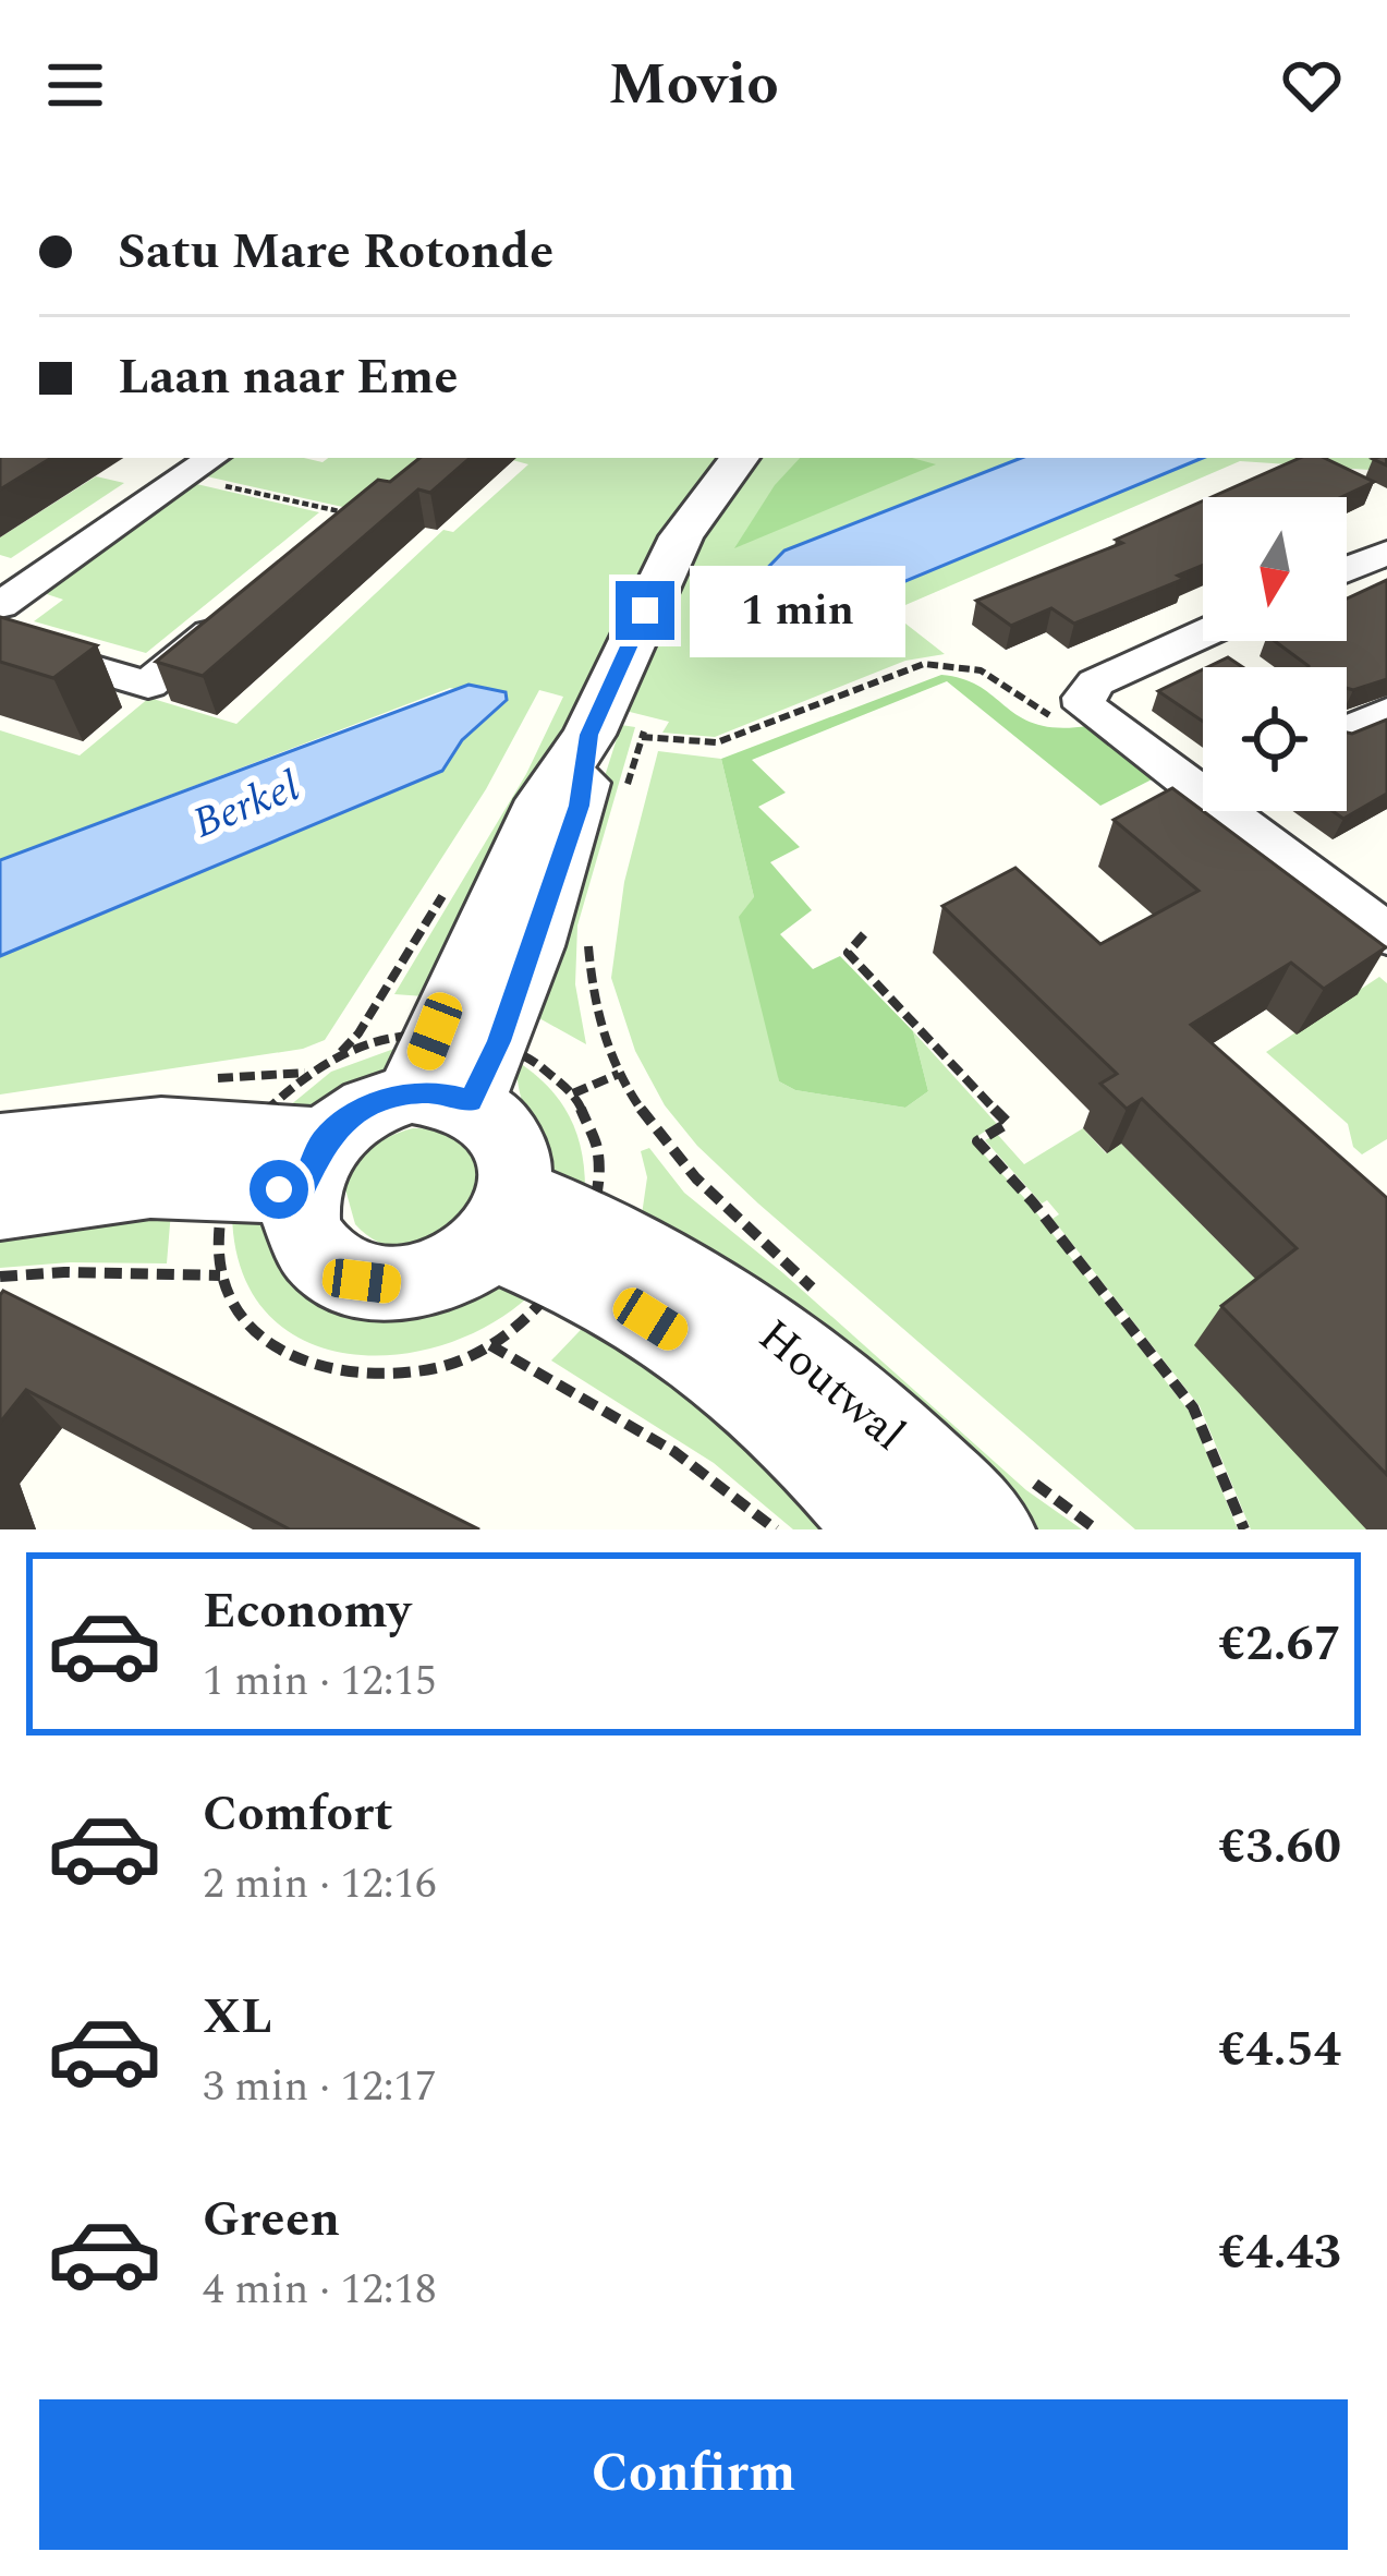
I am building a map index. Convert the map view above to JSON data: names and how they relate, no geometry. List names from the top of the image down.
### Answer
{
  "streets": {
    "street": ["Houtwal"]
  },
  "water": ["Berkel"],
  "north": "bottom",
  "page": {
    "header": "Movio",
    "banner": ["Satu Mare Rotonde", "Laan naar Eme"],
    "bubble": "1 min",
    "list": [
      {
        "name": "Economy",
        "note": "1 min · 12:15",
        "value": "€2.67"
      },
      {
        "name": "Comfort",
        "note": "2 min · 12:16",
        "value": "€3.60"
      },
      {
        "name": "XL",
        "note": "3 min · 12:17",
        "value": "€4.54"
      },
      {
        "name": "Green",
        "note": "4 min · 12:18",
        "value": "€4.43"
      }
    ],
    "buttons": "Confirm"
  }
}
